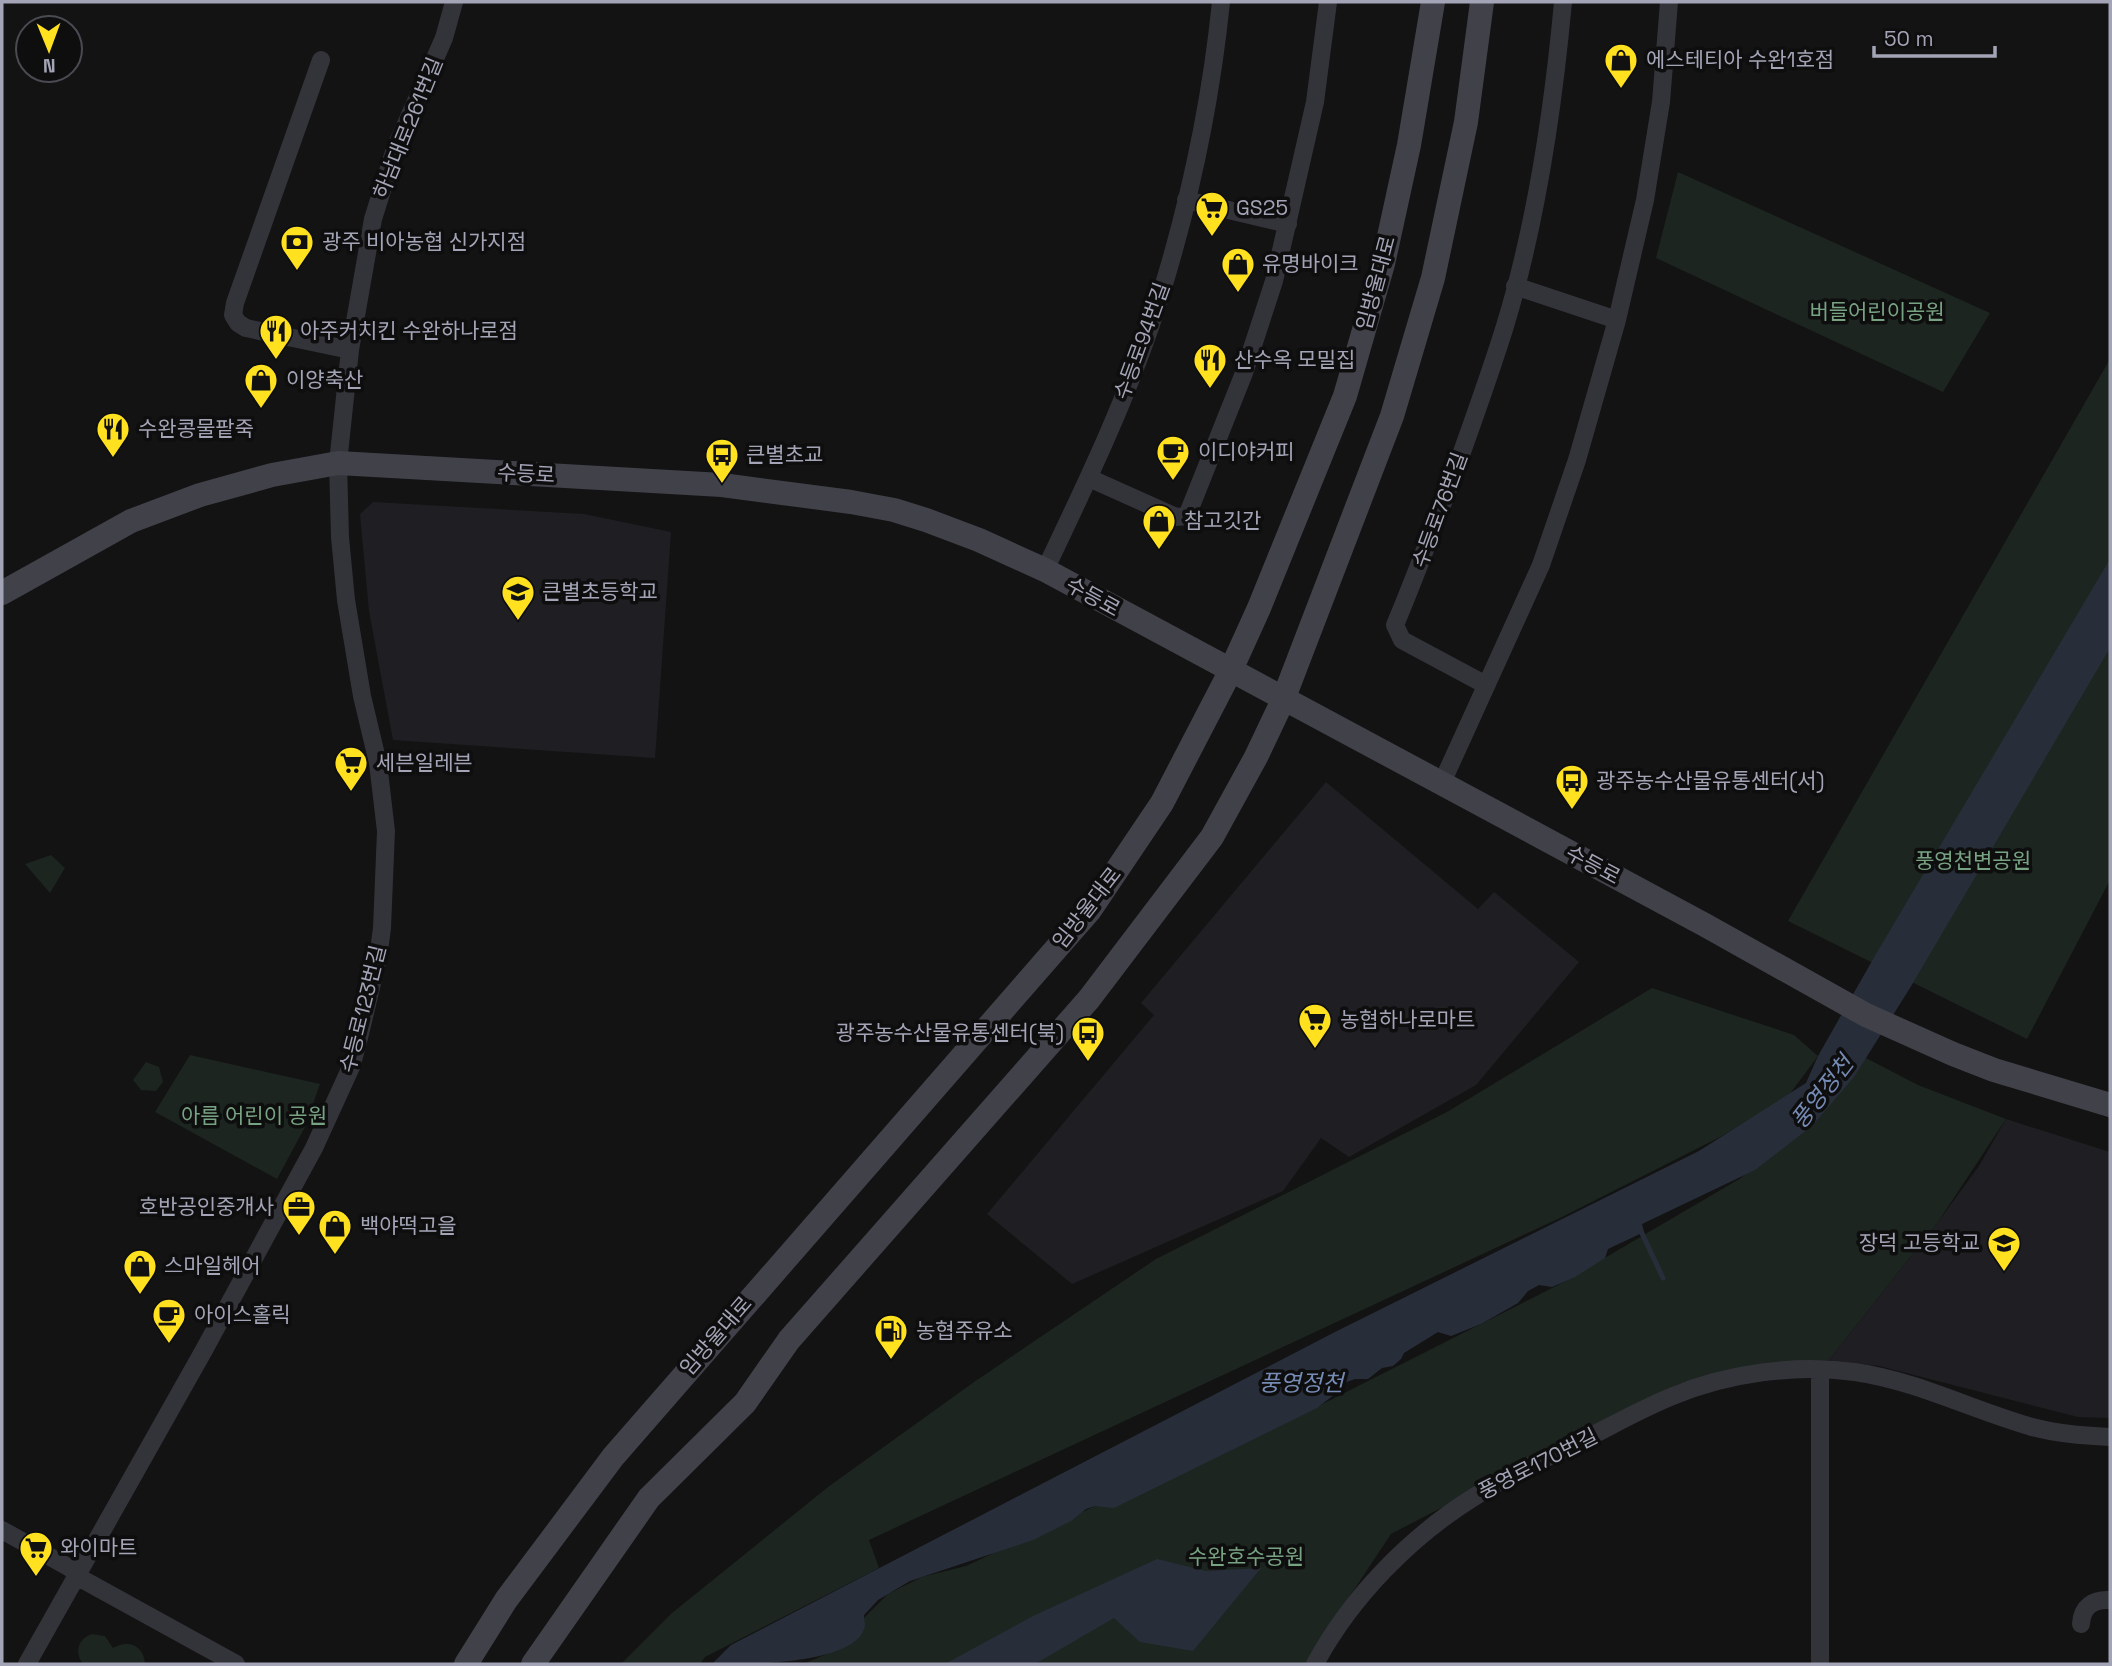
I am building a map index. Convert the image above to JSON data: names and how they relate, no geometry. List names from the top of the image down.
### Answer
{
  "streets": {
    "main road": ["임방울대로", "수등로"],
    "street": [
      "하남대로261번길",
      "수등로94번길",
      "수등로76번길",
      "수등로123번길",
      "풍영로170번길"
    ]
  },
  "crossings": [
    ["하남대로261번길", "수등로"],
    ["하남대로261번길", "수등로123번길"],
    ["임방울대로", "수등로"],
    ["수등로94번길", "수등로"],
    ["수등로", "수등로123번길"]
  ],
  "water": ["풍영정천"],
  "parks": [
    "버들어린이공원",
    "풍영천변공원",
    "아름 어린이 공원",
    "수완호수공원"
  ],
  "places": {
    "shop": [
      "에스테티아 수완1호점",
      "유명바이크",
      "이양축산",
      "참고깃간",
      "백야떡고을",
      "스마일헤어"
    ],
    "supermarket": [
      "GS25",
      "세븐일레븐",
      "농협하나로마트",
      "와이마트"
    ],
    "bank": ["광주 비아농협 신가지점"],
    "restaurant": ["아주커치킨 수완하나로점", "산수옥 모밀집", "수완콩물팥죽"],
    "cafe": ["이디야커피", "아이스홀릭"],
    "bus stop": ["큰별초교", "광주농수산물유통센터(서)", "광주농수산물유통센터(북)"],
    "school or university": ["큰별초등학교", "장덕 고등학교"],
    "office": ["호반공인중개사"],
    "fuel station": ["농협주유소"]
  },
  "scale_bar": "50 m",
  "north": "bottom"
}
